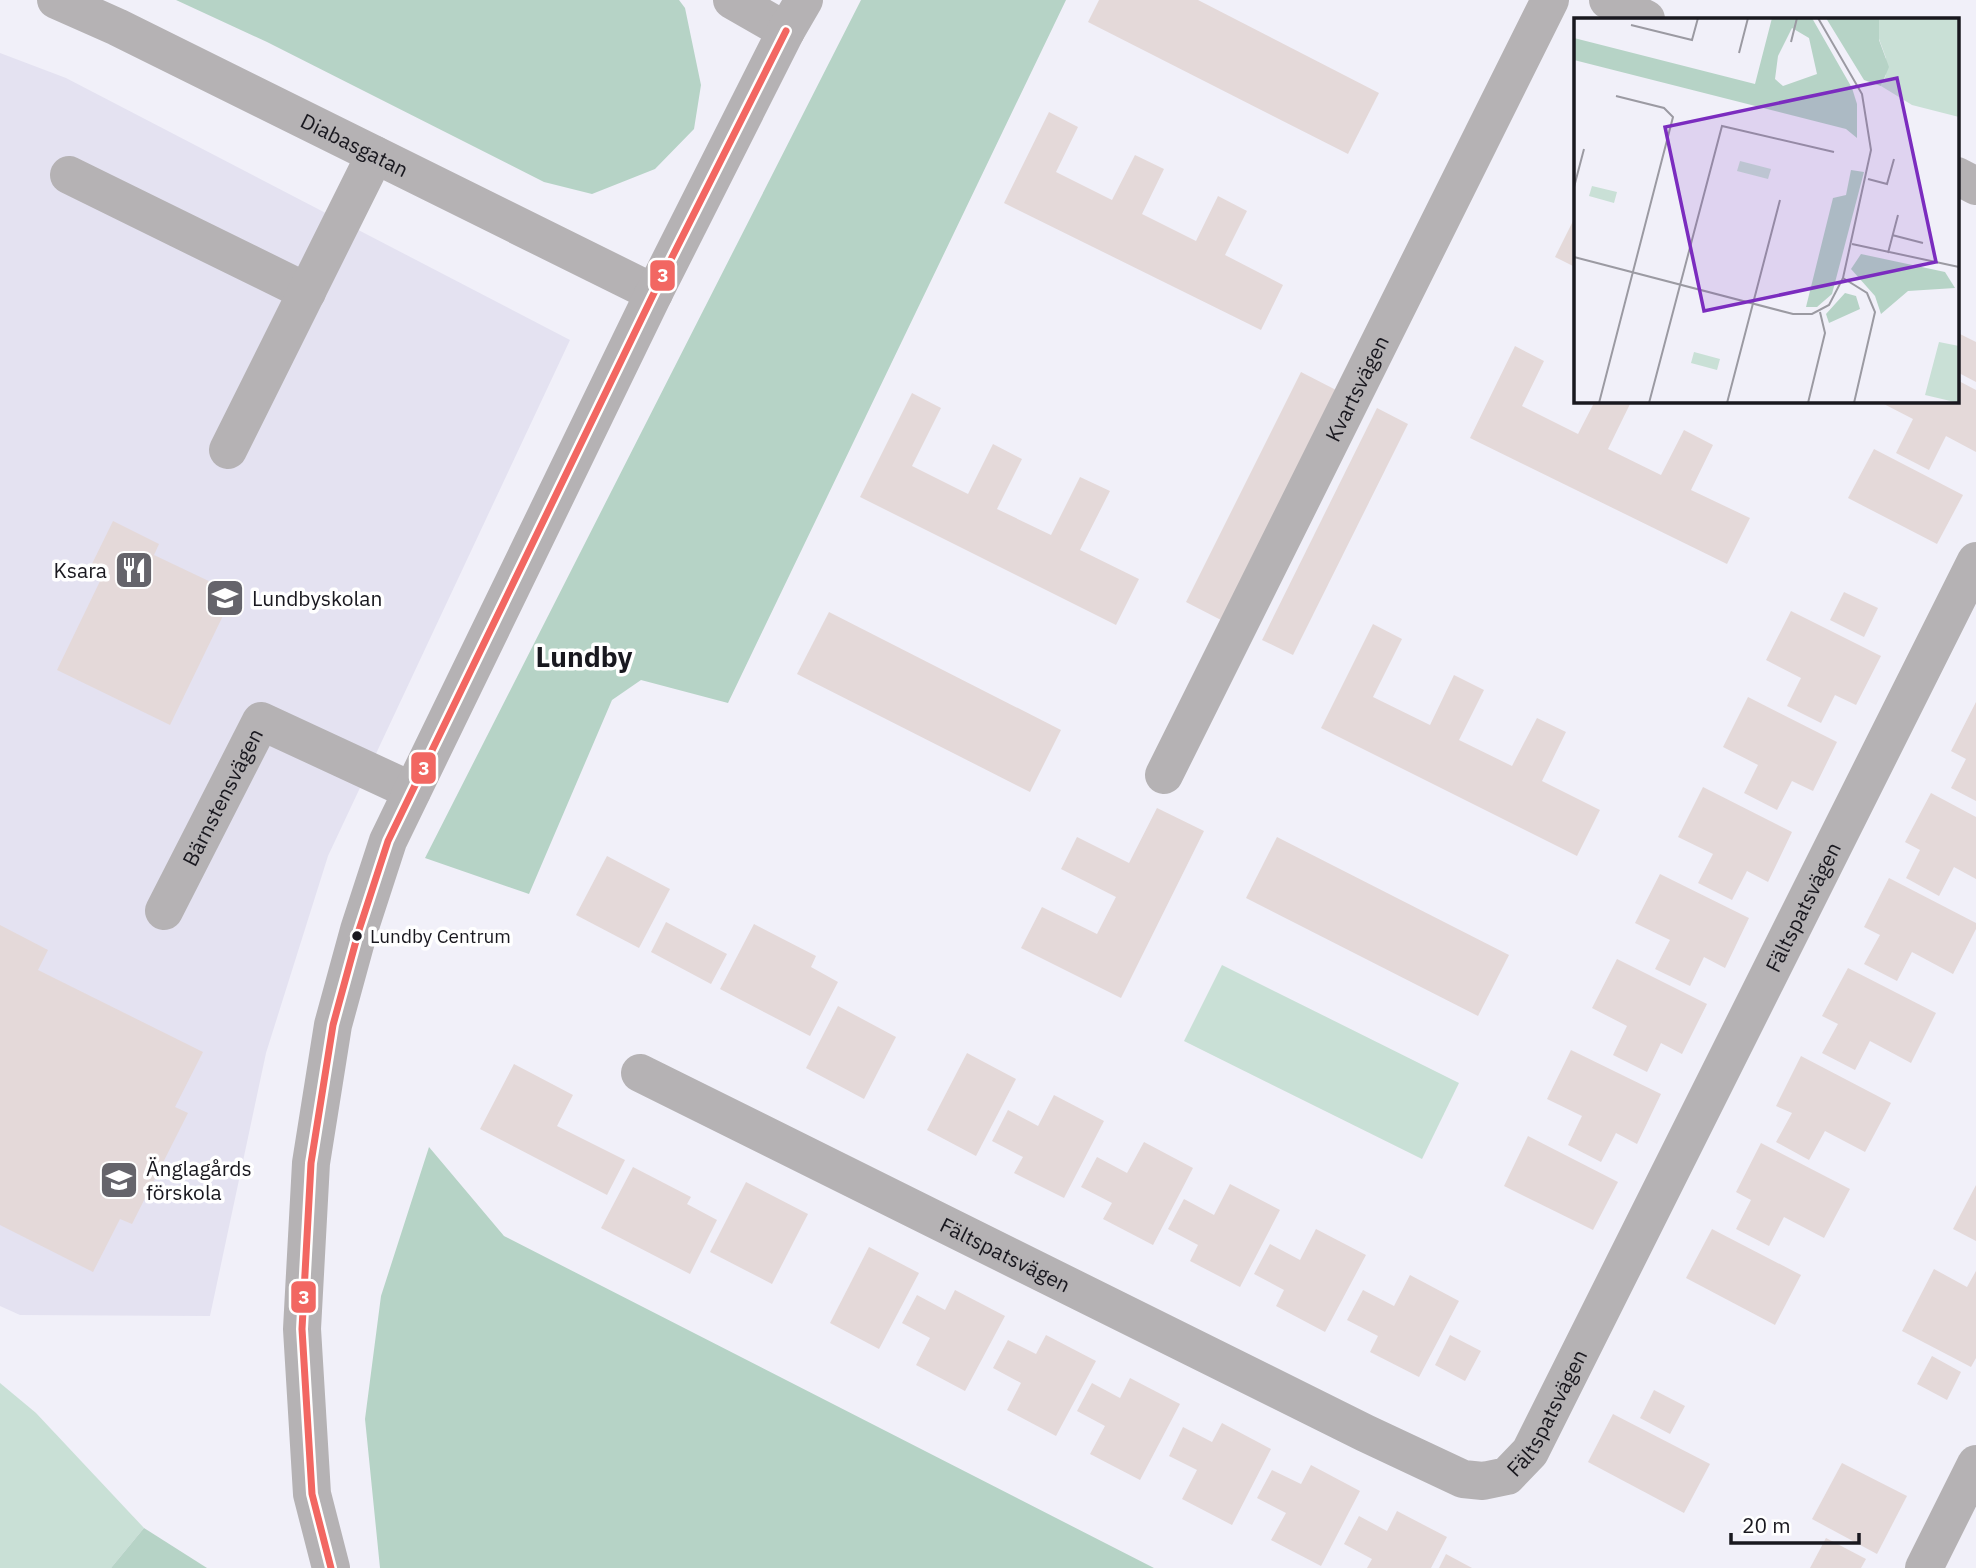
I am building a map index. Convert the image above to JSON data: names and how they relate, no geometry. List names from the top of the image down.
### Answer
{
  "streets": {
    "street": [
      "Diabasgatan",
      "Kvartsvägen",
      "Bärnstensvägen",
      "Fältspatsvägen"
    ]
  },
  "districts": ["Lundby"],
  "places": {
    "restaurant": ["Ksara"],
    "school or university": ["Lundbyskolan", "Änglagårds förskola"],
    "other": ["Lundby Centrum"]
  },
  "lines": ["transit line 3"],
  "scale_bar": "20 m"
}
